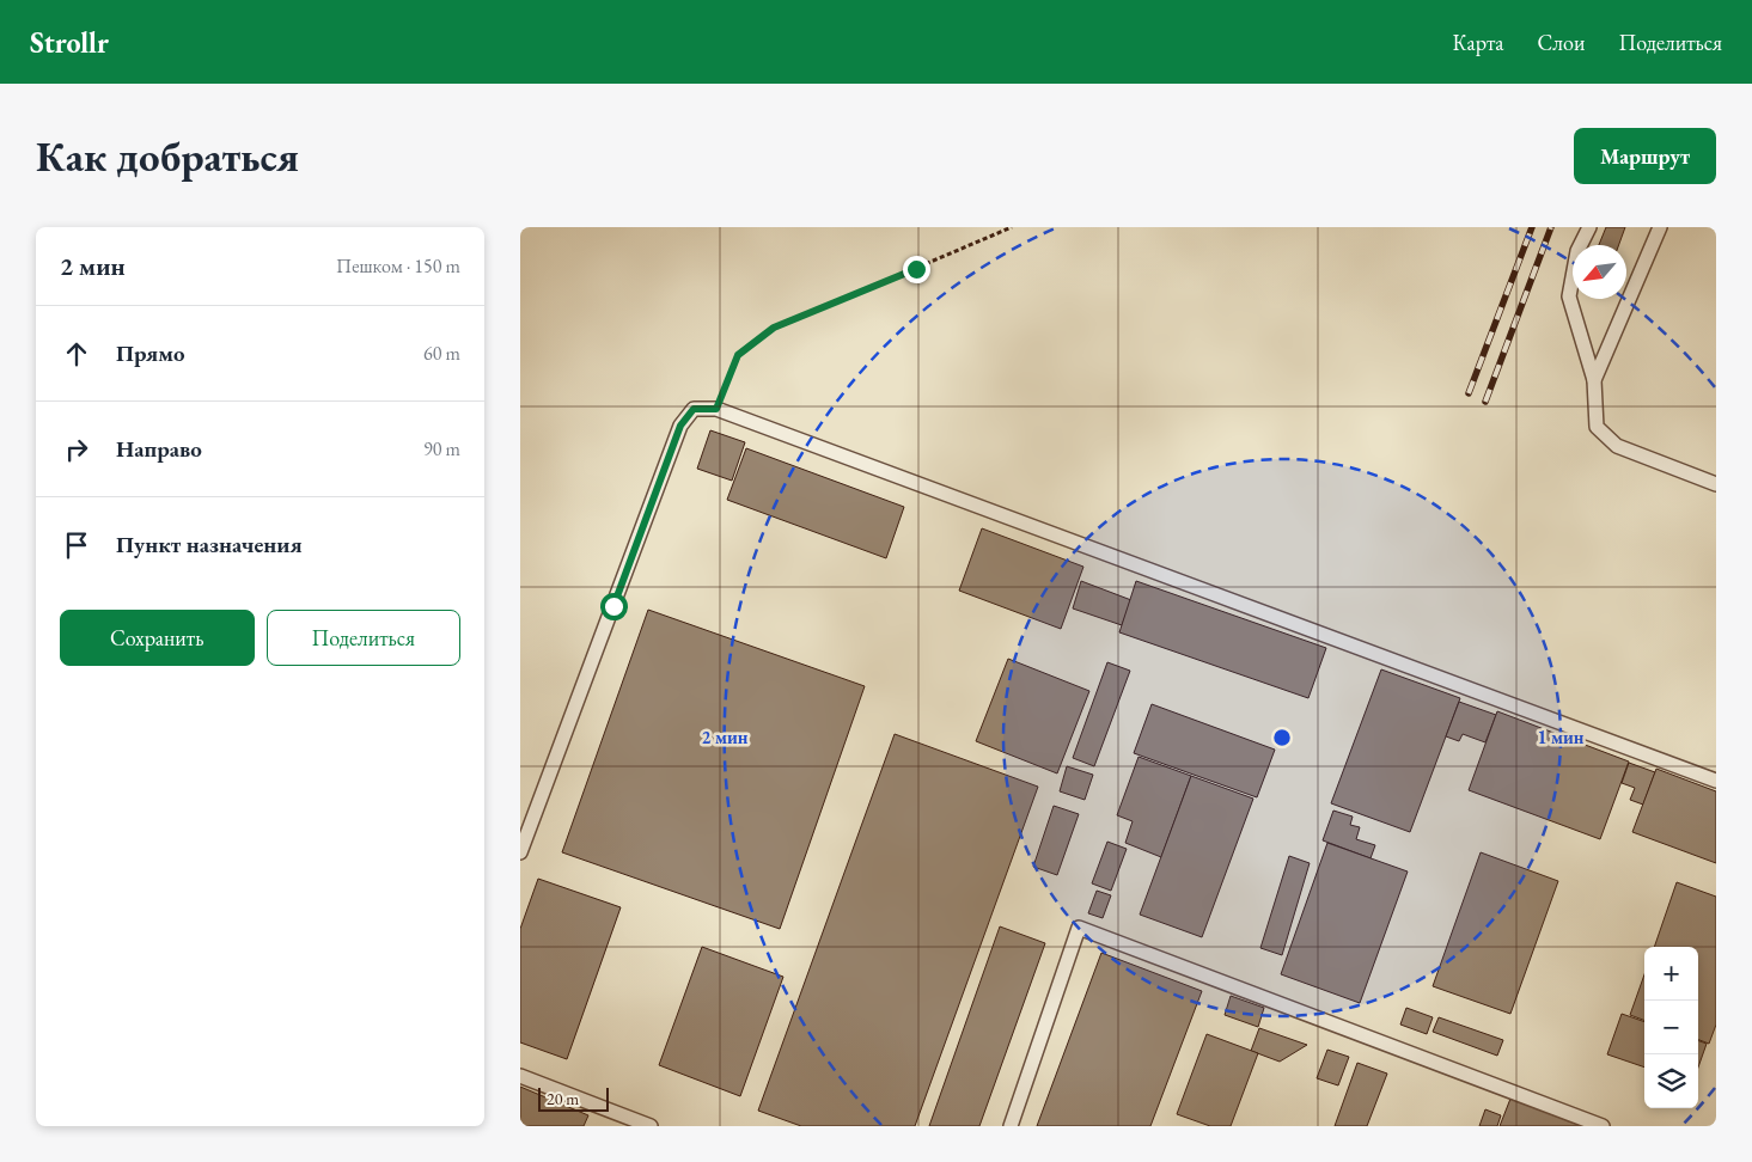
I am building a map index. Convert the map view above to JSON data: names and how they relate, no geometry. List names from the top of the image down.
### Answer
{
  "scale_bar": "20 m",
  "north": "bottom left",
  "page": {
    "header": "Strollr",
    "nav": ["Карта", "Слои", "Поделиться"],
    "buttons": [
      "Маршрут",
      ["Сохранить", "Поделиться"]
    ],
    "title": "Как добраться",
    "heading": ["2 мин", "Пешком · 150 m"],
    "list": [
      ["Прямо", "60 m"],
      ["Направо", "90 m"],
      "Пункт назначения"
    ],
    "map_buttons": ["+", "−"],
    "scale": "20 m"
  },
  "rings": ["1 мин", "2 мин"]
}
